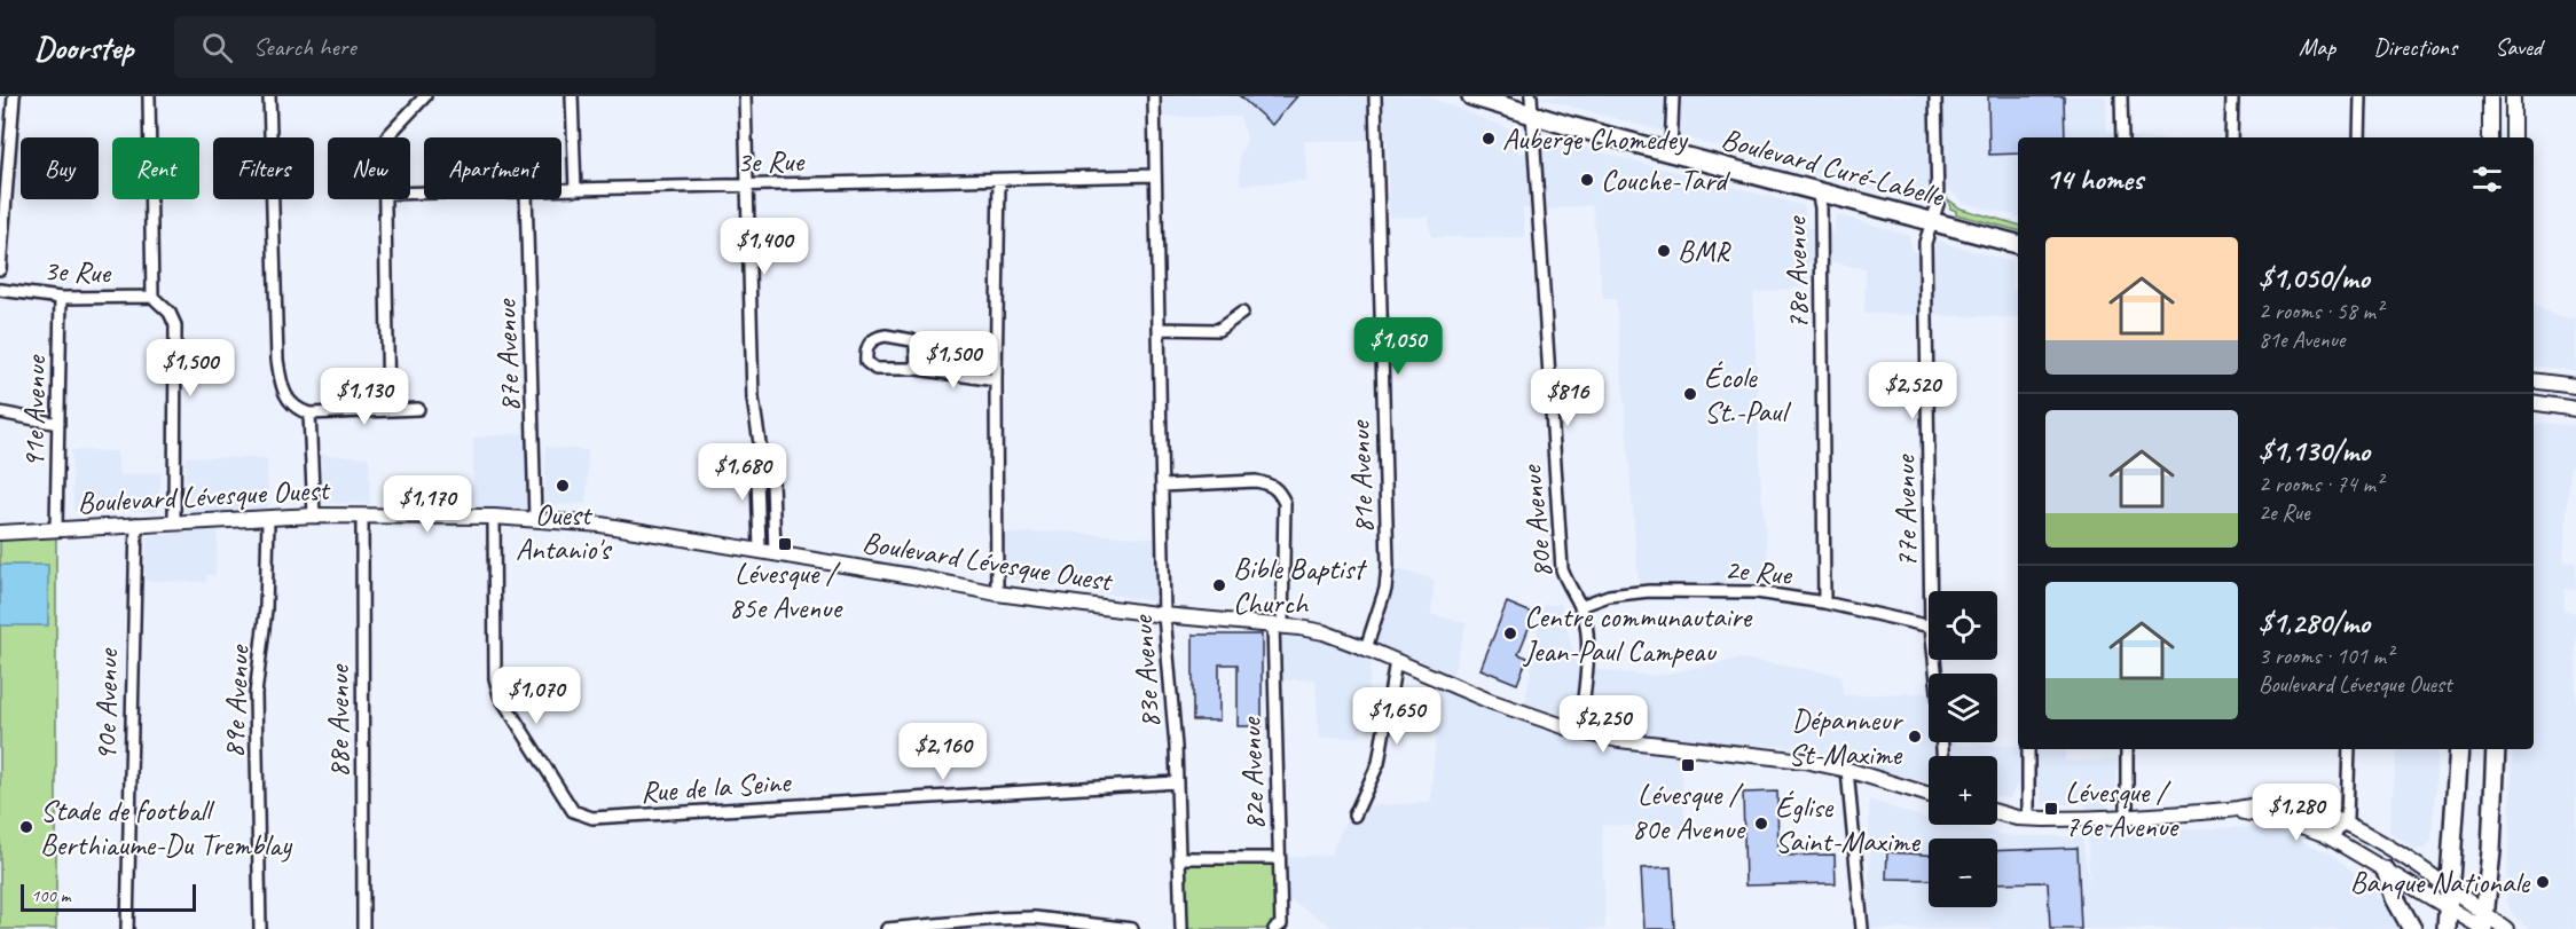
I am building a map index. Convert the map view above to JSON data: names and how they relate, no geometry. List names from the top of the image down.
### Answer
{
  "streets": {
    "main road": ["Boulevard Curé-Labelle"],
    "street": [
      "3e Rue",
      "78e Avenue",
      "87e Avenue",
      "91e Avenue",
      "81e Avenue",
      "Boulevard Lévesque Ouest",
      "77e Avenue",
      "80e Avenue",
      "2e Rue",
      "83e Avenue",
      "89e Avenue",
      "90e Avenue",
      "88e Avenue",
      "82e Avenue",
      "Rue de la Seine"
    ]
  },
  "crossings": [
    ["3e Rue", "91e Avenue"],
    ["3e Rue", "83e Avenue"],
    ["Boulevard Curé-Labelle", "78e Avenue"],
    ["Boulevard Curé-Labelle", "77e Avenue"],
    ["Boulevard Curé-Labelle", "80e Avenue"],
    ["78e Avenue", "2e Rue"],
    ["87e Avenue", "Boulevard Lévesque Ouest"],
    ["91e Avenue", "Boulevard Lévesque Ouest"],
    ["81e Avenue", "Boulevard Lévesque Ouest"],
    ["Boulevard Lévesque Ouest", "80e Avenue"],
    ["Boulevard Lévesque Ouest", "83e Avenue"],
    ["Boulevard Lévesque Ouest", "89e Avenue"],
    ["Boulevard Lévesque Ouest", "90e Avenue"],
    ["Boulevard Lévesque Ouest", "88e Avenue"],
    ["Boulevard Lévesque Ouest", "82e Avenue"],
    ["Boulevard Lévesque Ouest", "Rue de la Seine"],
    ["80e Avenue", "2e Rue"],
    ["83e Avenue", "82e Avenue"],
    ["83e Avenue", "Rue de la Seine"]
  ],
  "places": {
    "other": [
      "Auberge Chomedey",
      "Couche-Tard",
      "BMR",
      "École St.-Paul",
      "Ouest Antanio's",
      "Bible Baptist Church",
      "Centre communautaire Jean-Paul Campeau",
      "Dépanneur St-Maxime",
      "Église Saint-Maxime",
      "Stade de football Berthiaume-Du Tremblay",
      "Banque Nationale"
    ],
    "transit": ["Lévesque / 85e Avenue", "Lévesque / 80e Avenue", "Lévesque / 76e Avenue"]
  },
  "scale_bar": "100 m",
  "page": {
    "header": "Doorstep",
    "search": "Search here",
    "nav": ["Map", "Directions", "Saved"],
    "chip": [
      "Buy",
      "Rent",
      "Filters",
      "New",
      "Apartment"
    ],
    "heading": "14 homes",
    "price": [
      "$1,400",
      "$1,050",
      "$1,500",
      "$1,500",
      "$2,520",
      "$1,130",
      "$816",
      "$1,680",
      "$1,170",
      "$1,070",
      "$1,650",
      "$2,250",
      "$2,160",
      "$1,280"
    ],
    "list": [
      {
        "name": "$1,050/mo",
        "note": "2 rooms · 58 m² · 81e Avenue"
      },
      {
        "name": "$1,130/mo",
        "note": "2 rooms · 74 m² · 2e Rue"
      },
      {
        "name": "$1,280/mo",
        "note": "3 rooms · 101 m² · Boulevard Lévesque Ouest"
      }
    ],
    "map_buttons": ["+", "−"],
    "scale": "100 m"
  }
}
